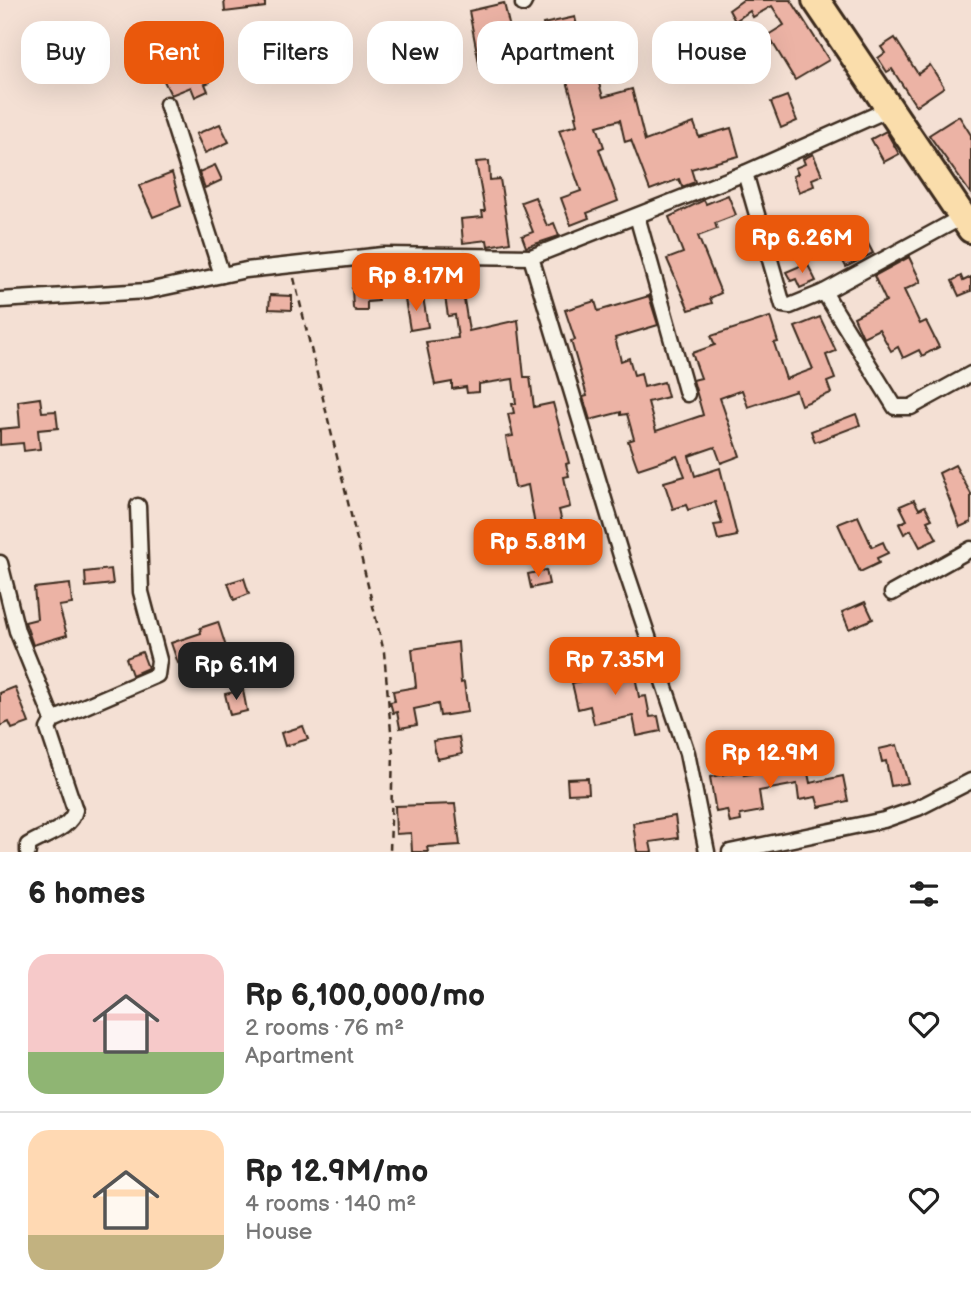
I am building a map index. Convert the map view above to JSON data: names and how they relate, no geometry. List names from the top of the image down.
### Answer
{
  "page": {
    "chip": [
      "Buy",
      "Rent",
      "Filters",
      "New",
      "Apartment",
      "House"
    ],
    "price": [
      "Rp 6.26M",
      "Rp 8.17M",
      "Rp 5.81M",
      "Rp 7.35M",
      "Rp 6.1M",
      "Rp 12.9M"
    ],
    "heading": "6 homes",
    "list": [
      {
        "name": "Rp 6,100,000/mo",
        "note": "2 rooms · 76 m² · Apartment"
      },
      {
        "name": "Rp 12.9M/mo",
        "note": "4 rooms · 140 m² · House"
      }
    ]
  }
}
